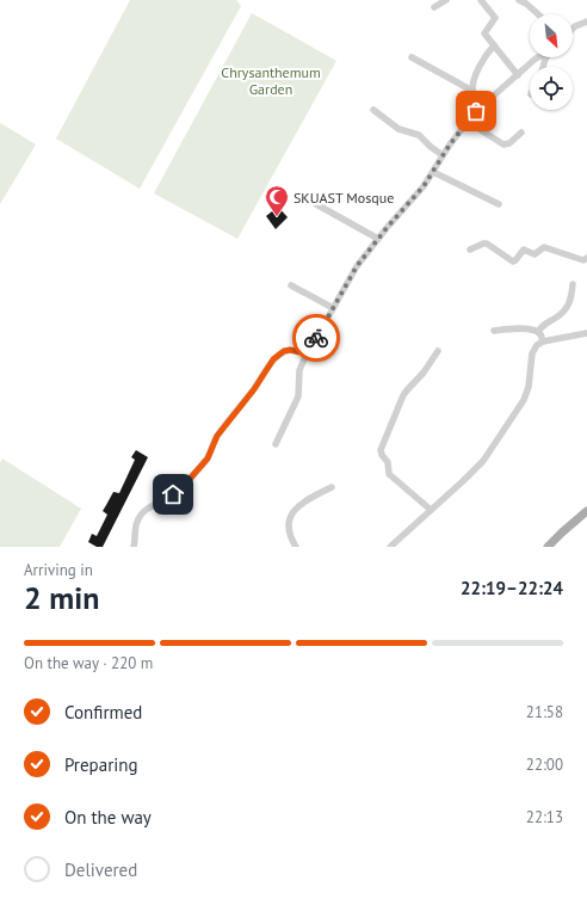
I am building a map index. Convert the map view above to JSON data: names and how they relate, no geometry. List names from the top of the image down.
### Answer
{
  "parks": ["Chrysanthemum Garden"],
  "places": {
    "mosque": ["SKUAST Mosque"]
  },
  "north": "bottom right",
  "page": {
    "heading": ["2 min", "Arriving in", "22:19–22:24"],
    "bar": "On the way · 220 m",
    "list": [
      ["Confirmed", "21:58"],
      ["Preparing", "22:00"],
      ["On the way", "22:13"],
      "Delivered"
    ]
  }
}
